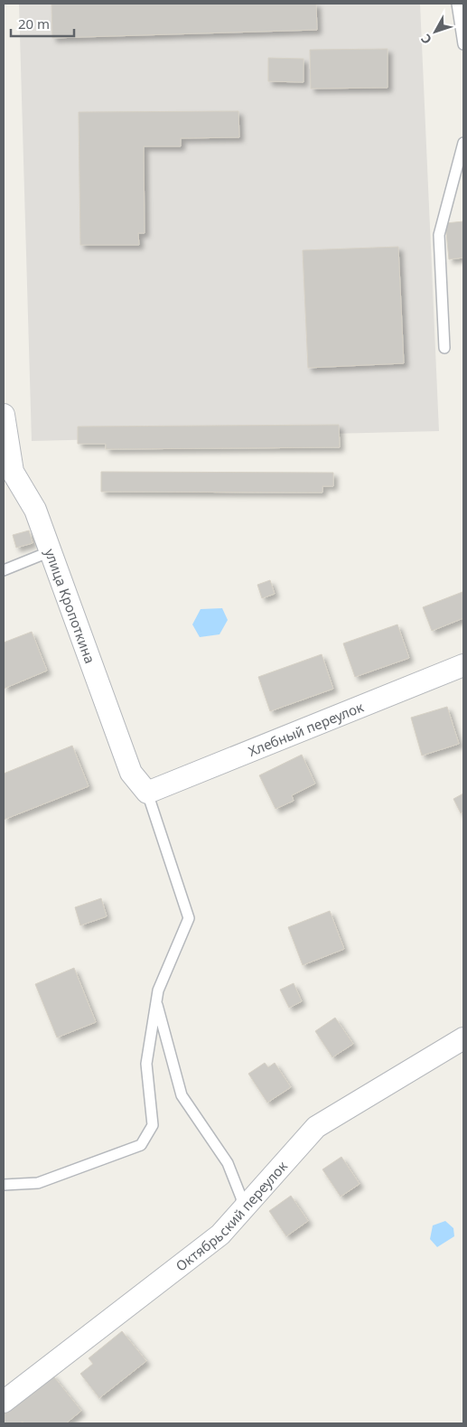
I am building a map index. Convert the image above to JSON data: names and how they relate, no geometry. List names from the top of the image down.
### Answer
{
  "streets": {
    "street": ["улица Кропоткина", "Хлебный переулок", "Октябрьский переулок"]
  },
  "crossings": [
    ["улица Кропоткина", "Хлебный переулок"]
  ],
  "scale_bar": "20 m",
  "north": "bottom left"
}
